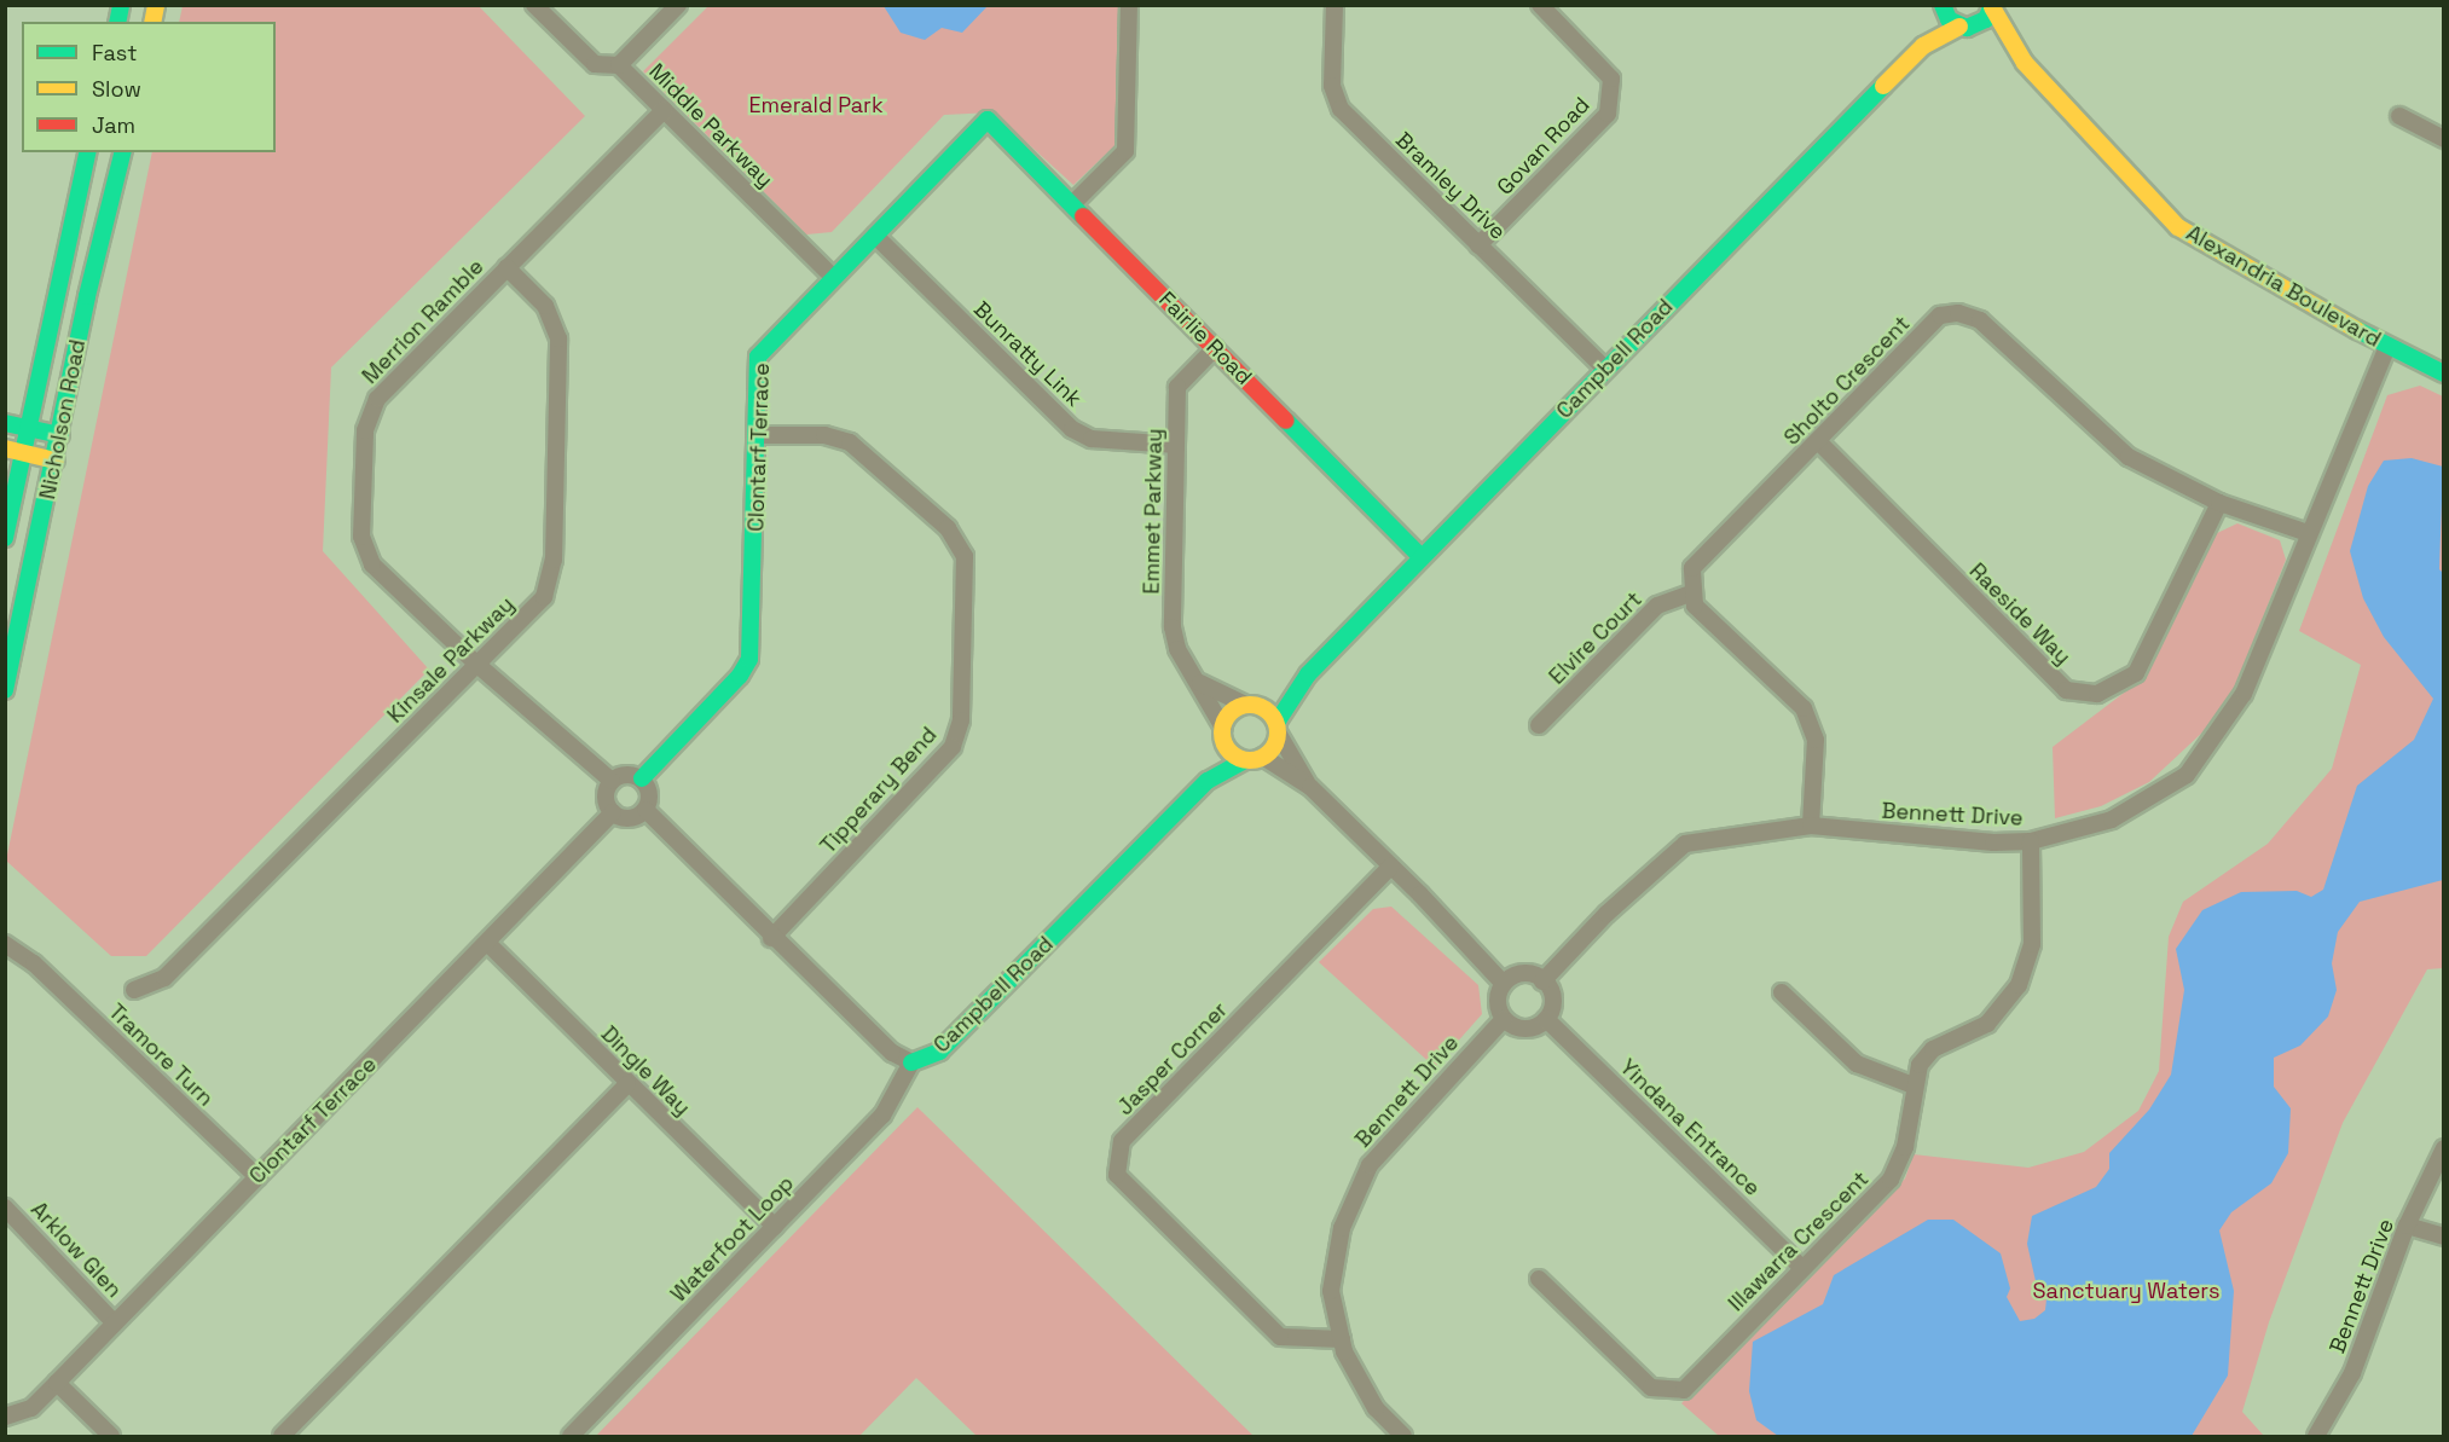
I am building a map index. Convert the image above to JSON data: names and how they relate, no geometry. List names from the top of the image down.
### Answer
{
  "streets": {
    "street": [
      "Middle Parkway",
      "Govan Road",
      "Bramley Drive",
      "Alexandria Boulevard",
      "Merrion Ramble",
      "Fairlie Road",
      "Bunratty Link",
      "Campbell Road",
      "Sholto Crescent",
      "Nicholson Road",
      "Clontarf Terrace",
      "Emmet Parkway",
      "Raeside Way",
      "Elvire Court",
      "Kinsale Parkway",
      "Tipperary Bend",
      "Bennett Drive",
      "Tramore Turn",
      "Jasper Corner",
      "Dingle Way",
      "Yindana Entrance",
      "Waterfoot Loop",
      "Illawarra Crescent",
      "Arklow Glen"
    ]
  },
  "crossings": [
    ["Middle Parkway", "Merrion Ramble"],
    ["Middle Parkway", "Clontarf Terrace"],
    ["Govan Road", "Bramley Drive"],
    ["Bramley Drive", "Campbell Road"],
    ["Alexandria Boulevard", "Campbell Road"],
    ["Alexandria Boulevard", "Bennett Drive"],
    ["Merrion Ramble", "Campbell Road"],
    ["Merrion Ramble", "Clontarf Terrace"],
    ["Merrion Ramble", "Kinsale Parkway"],
    ["Fairlie Road", "Campbell Road"],
    ["Fairlie Road", "Clontarf Terrace"],
    ["Fairlie Road", "Emmet Parkway"],
    ["Bunratty Link", "Clontarf Terrace"],
    ["Bunratty Link", "Emmet Parkway"],
    ["Campbell Road", "Clontarf Terrace"],
    ["Campbell Road", "Emmet Parkway"],
    ["Campbell Road", "Tipperary Bend"],
    ["Campbell Road", "Waterfoot Loop"],
    ["Sholto Crescent", "Raeside Way"],
    ["Sholto Crescent", "Elvire Court"],
    ["Sholto Crescent", "Bennett Drive"],
    ["Clontarf Terrace", "Tipperary Bend"],
    ["Clontarf Terrace", "Tramore Turn"],
    ["Clontarf Terrace", "Dingle Way"],
    ["Clontarf Terrace", "Arklow Glen"],
    ["Bennett Drive", "Jasper Corner"],
    ["Bennett Drive", "Yindana Entrance"],
    ["Bennett Drive", "Illawarra Crescent"],
    ["Dingle Way", "Waterfoot Loop"],
    ["Yindana Entrance", "Illawarra Crescent"]
  ],
  "parks": ["Emerald Park", "Sanctuary Waters"],
  "legend": ["Fast", "Slow", "Jam"]
}
